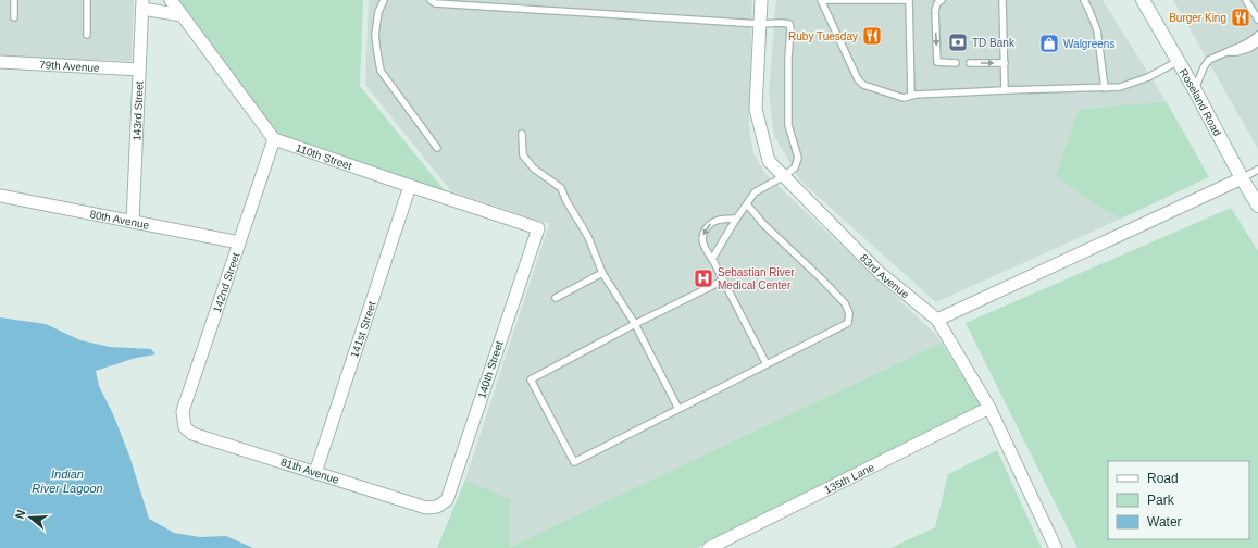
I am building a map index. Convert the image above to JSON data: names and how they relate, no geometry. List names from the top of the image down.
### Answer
{
  "streets": {
    "main road": ["Roseland Road"],
    "street": [
      "79th Avenue",
      "143rd Street",
      "110th Street",
      "80th Avenue",
      "83rd Avenue",
      "142nd Street",
      "141st Street",
      "140th Street",
      "81th Avenue",
      "135th Lane"
    ]
  },
  "crossings": [
    ["79th Avenue", "143rd Street"],
    ["143rd Street", "80th Avenue"],
    ["110th Street", "142nd Street"],
    ["110th Street", "141st Street"],
    ["110th Street", "140th Street"],
    ["80th Avenue", "142nd Street"],
    ["83rd Avenue", "135th Lane"],
    ["142nd Street", "81th Avenue"],
    ["141st Street", "81th Avenue"],
    ["140th Street", "81th Avenue"]
  ],
  "water": ["Indian River Lagoon"],
  "places": {
    "restaurant": ["Burger King", "Ruby Tuesday"],
    "bank": ["TD Bank"],
    "shop": ["Walgreens"],
    "hospital": ["Sebastian River Medical Center"]
  },
  "legend": ["Road", "Park", "Water"],
  "north": "left"
}
